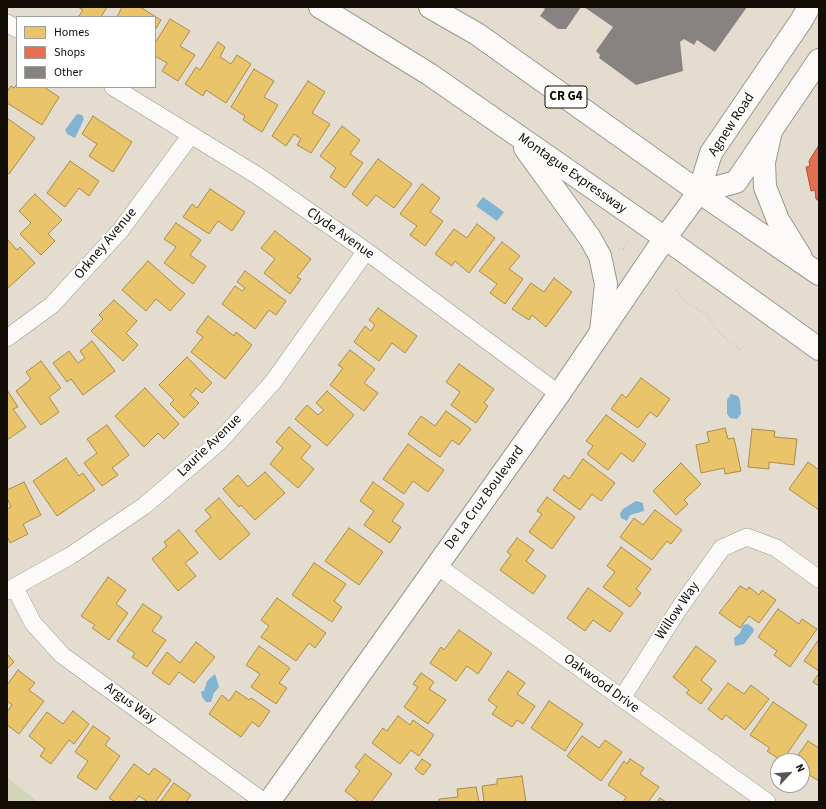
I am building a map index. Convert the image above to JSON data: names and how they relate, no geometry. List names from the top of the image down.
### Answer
{
  "streets": {
    "main road": [
      "CR G4",
      "Agnew Road",
      "Montague Expressway",
      "De La Cruz Boulevard"
    ],
    "street": [
      "Clyde Avenue",
      "Orkney Avenue",
      "Laurie Avenue",
      "Willow Way",
      "Oakwood Drive",
      "Argus Way"
    ]
  },
  "crossings": [
    ["CR G4", "Agnew Road"],
    ["CR G4", "De La Cruz Boulevard"],
    ["Agnew Road", "De La Cruz Boulevard"],
    ["Montague Expressway", "De La Cruz Boulevard"],
    ["Clyde Avenue", "Orkney Avenue"],
    ["Clyde Avenue", "Laurie Avenue"],
    ["Clyde Avenue", "De La Cruz Boulevard"],
    ["Laurie Avenue", "Argus Way"],
    ["De La Cruz Boulevard", "Oakwood Drive"],
    ["Willow Way", "Oakwood Drive"]
  ],
  "legend": ["Homes", "Shops", "Other"],
  "north": "top right"
}
